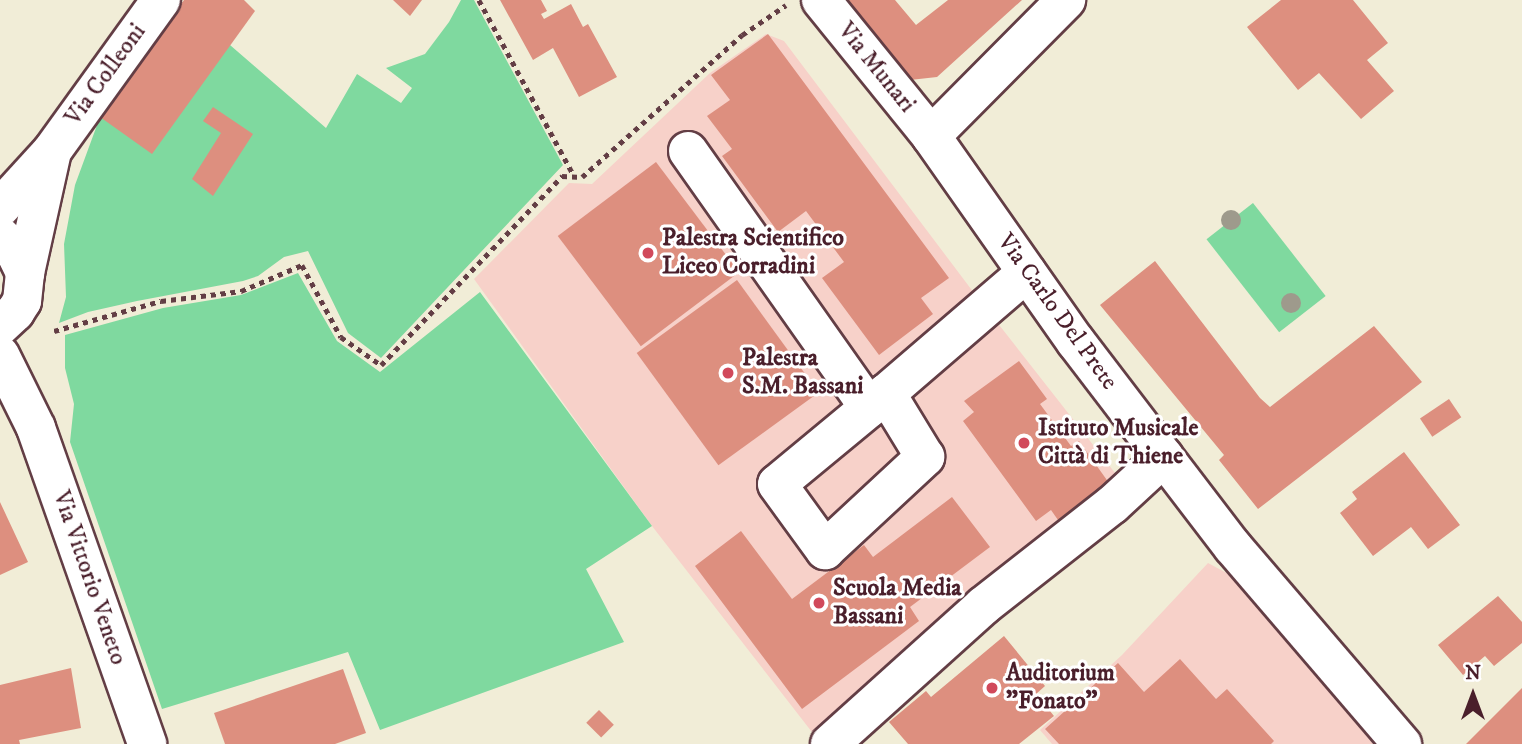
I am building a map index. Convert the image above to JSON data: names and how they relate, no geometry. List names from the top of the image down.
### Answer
{
  "streets": {
    "street": [
      "Via Munari",
      "Via Colleoni",
      "Via Carlo Del Prete",
      "Via Vittorio Veneto"
    ]
  },
  "crossings": [
    ["Via Munari", "Via Carlo Del Prete"],
    ["Via Colleoni", "Via Vittorio Veneto"]
  ],
  "places": [
    "Palestra Scientifico Liceo Corradini",
    "Palestra S.M. Bassani",
    "Istituto Musicale Città di Thiene",
    "Scuola Media Bassani",
    "Auditorium \"Fonato\""
  ],
  "north": "top"
}
